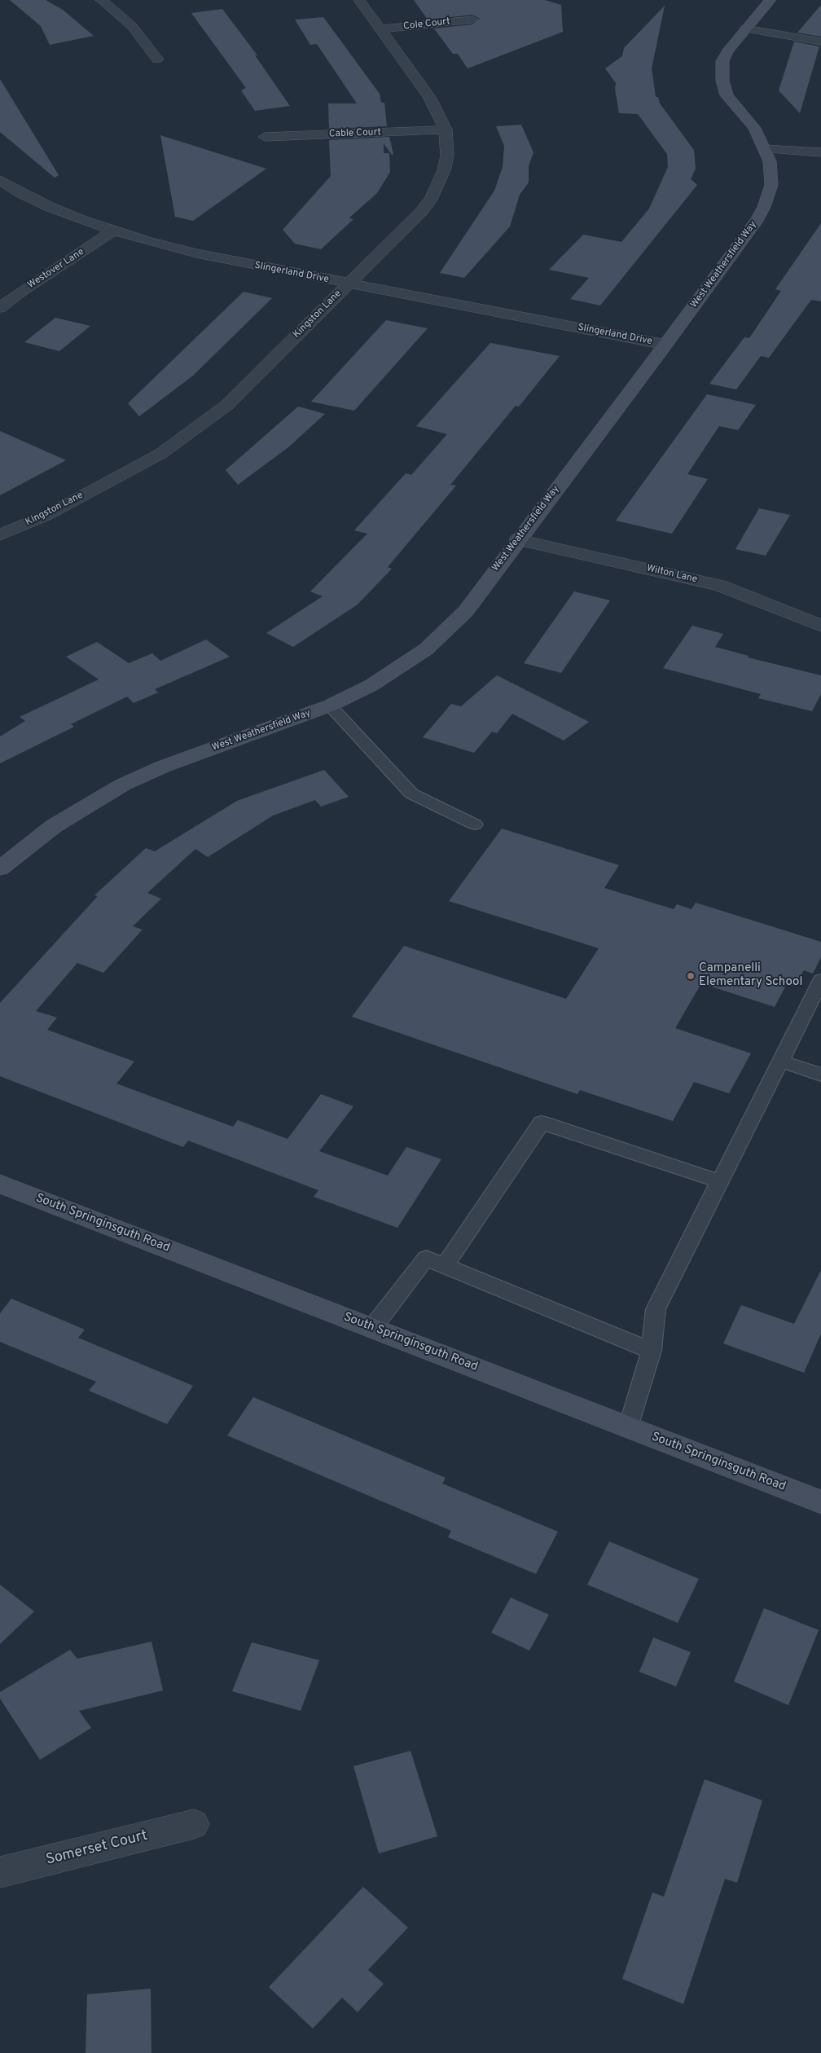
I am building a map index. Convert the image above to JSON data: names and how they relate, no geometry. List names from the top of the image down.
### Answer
{
  "streets": {
    "street": [
      "Cole Court",
      "Cable Court",
      "West Weathersfield Way",
      "Westover Lane",
      "Slingerland Drive",
      "Kingston Lane",
      "Wilton Lane",
      "South Springinsguth Road",
      "Somerset Court"
    ]
  },
  "crossings": [
    ["Cole Court", "Kingston Lane"],
    ["Cable Court", "Kingston Lane"],
    ["West Weathersfield Way", "Slingerland Drive"],
    ["West Weathersfield Way", "Wilton Lane"],
    ["Westover Lane", "Slingerland Drive"],
    ["Slingerland Drive", "Kingston Lane"]
  ],
  "places": ["Campanelli Elementary School"]
}
